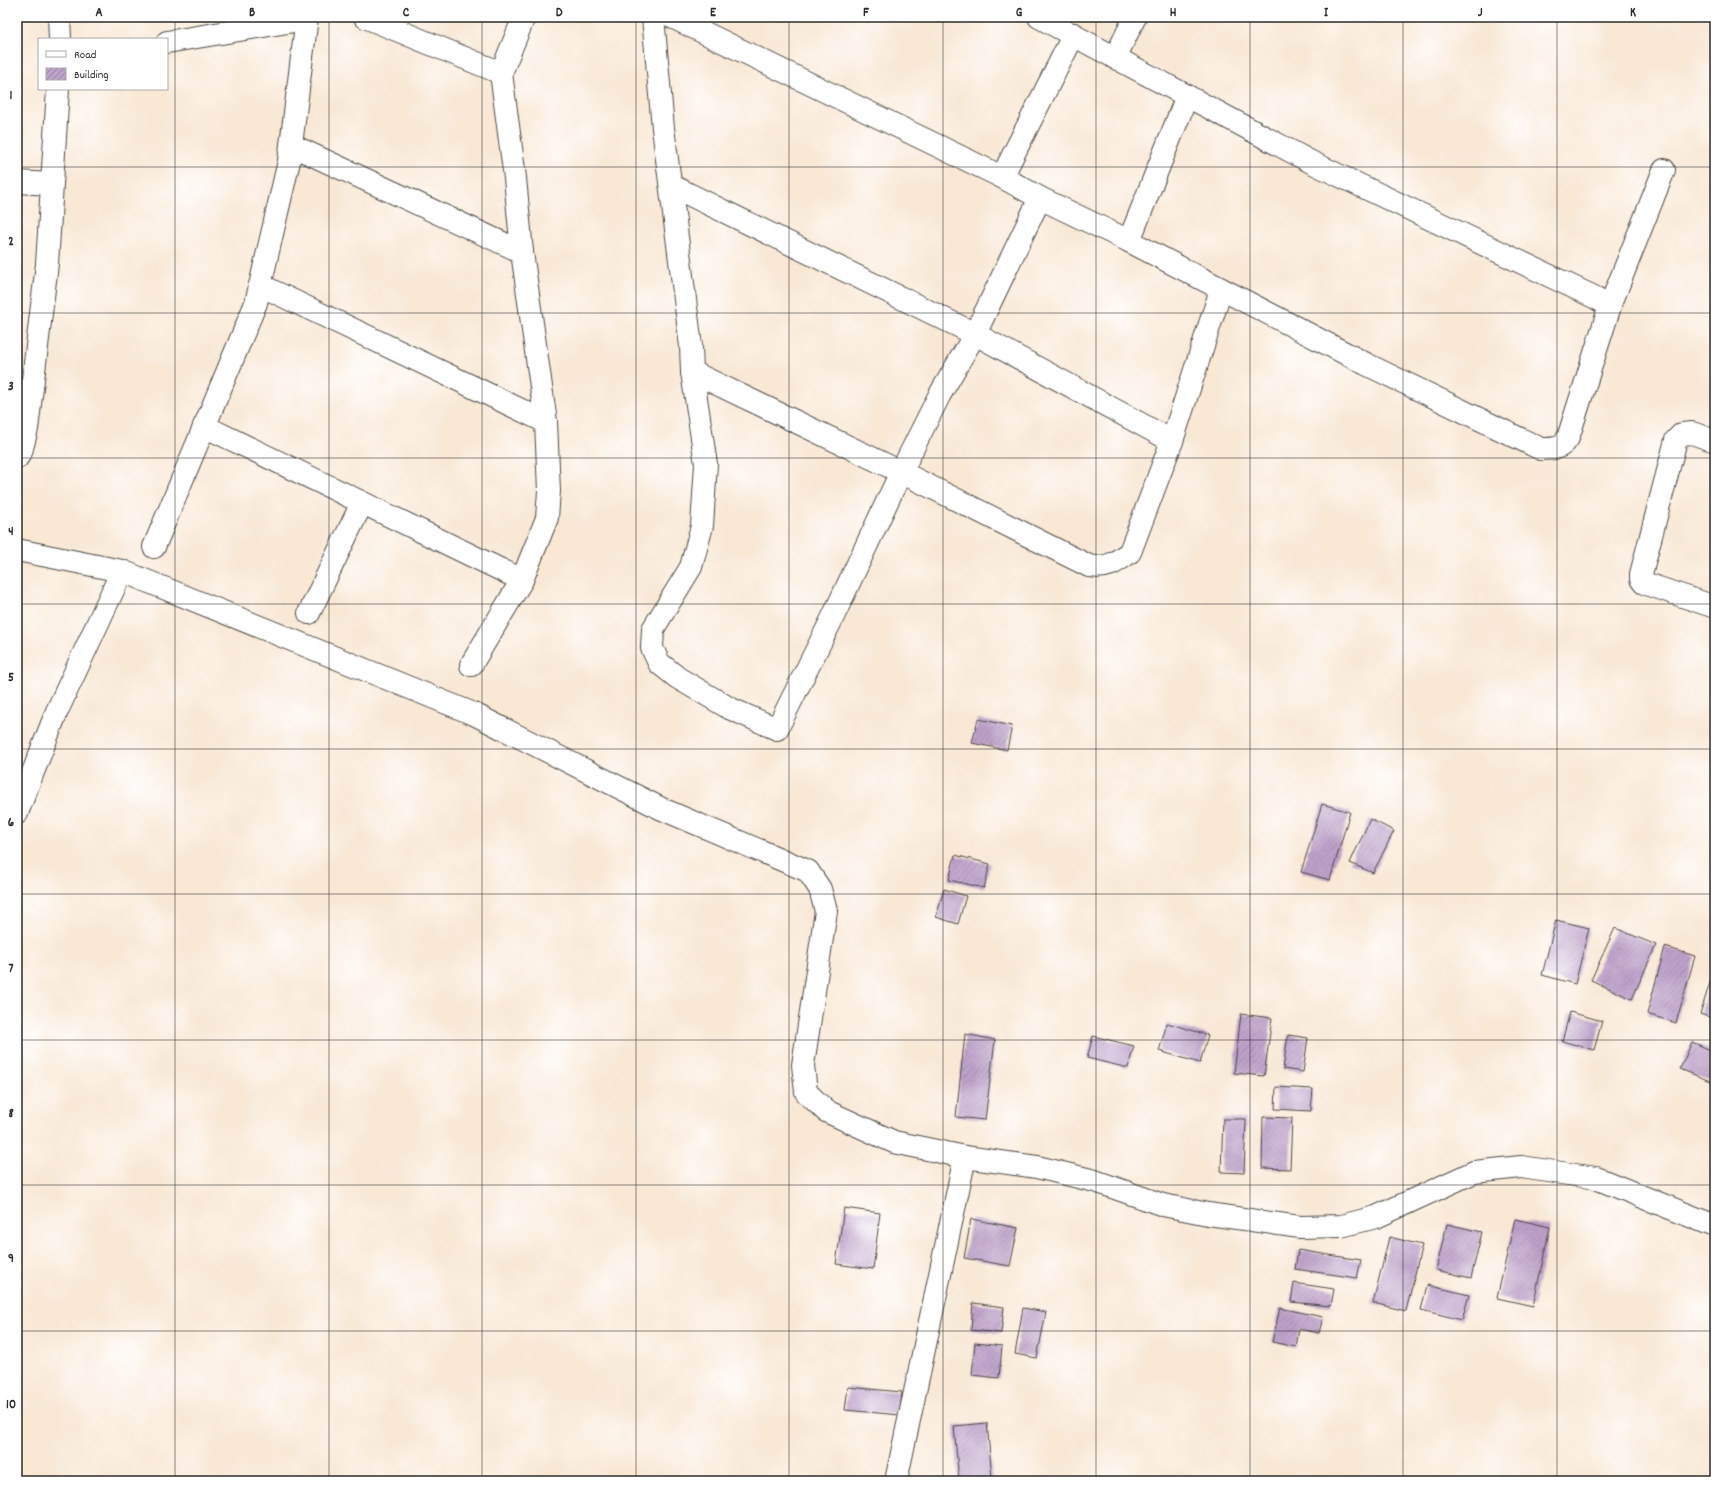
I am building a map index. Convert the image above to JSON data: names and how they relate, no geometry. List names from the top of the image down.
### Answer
{
  "legend": ["Road", "Building"],
  "grid": {
    "columns": [
      "A",
      "B",
      "C",
      "D",
      "E",
      "F",
      "G",
      "H",
      "I",
      "J",
      "K"
    ],
    "rows": [
      "1",
      "2",
      "3",
      "4",
      "5",
      "6",
      "7",
      "8",
      "9",
      "10"
    ]
  }
}
